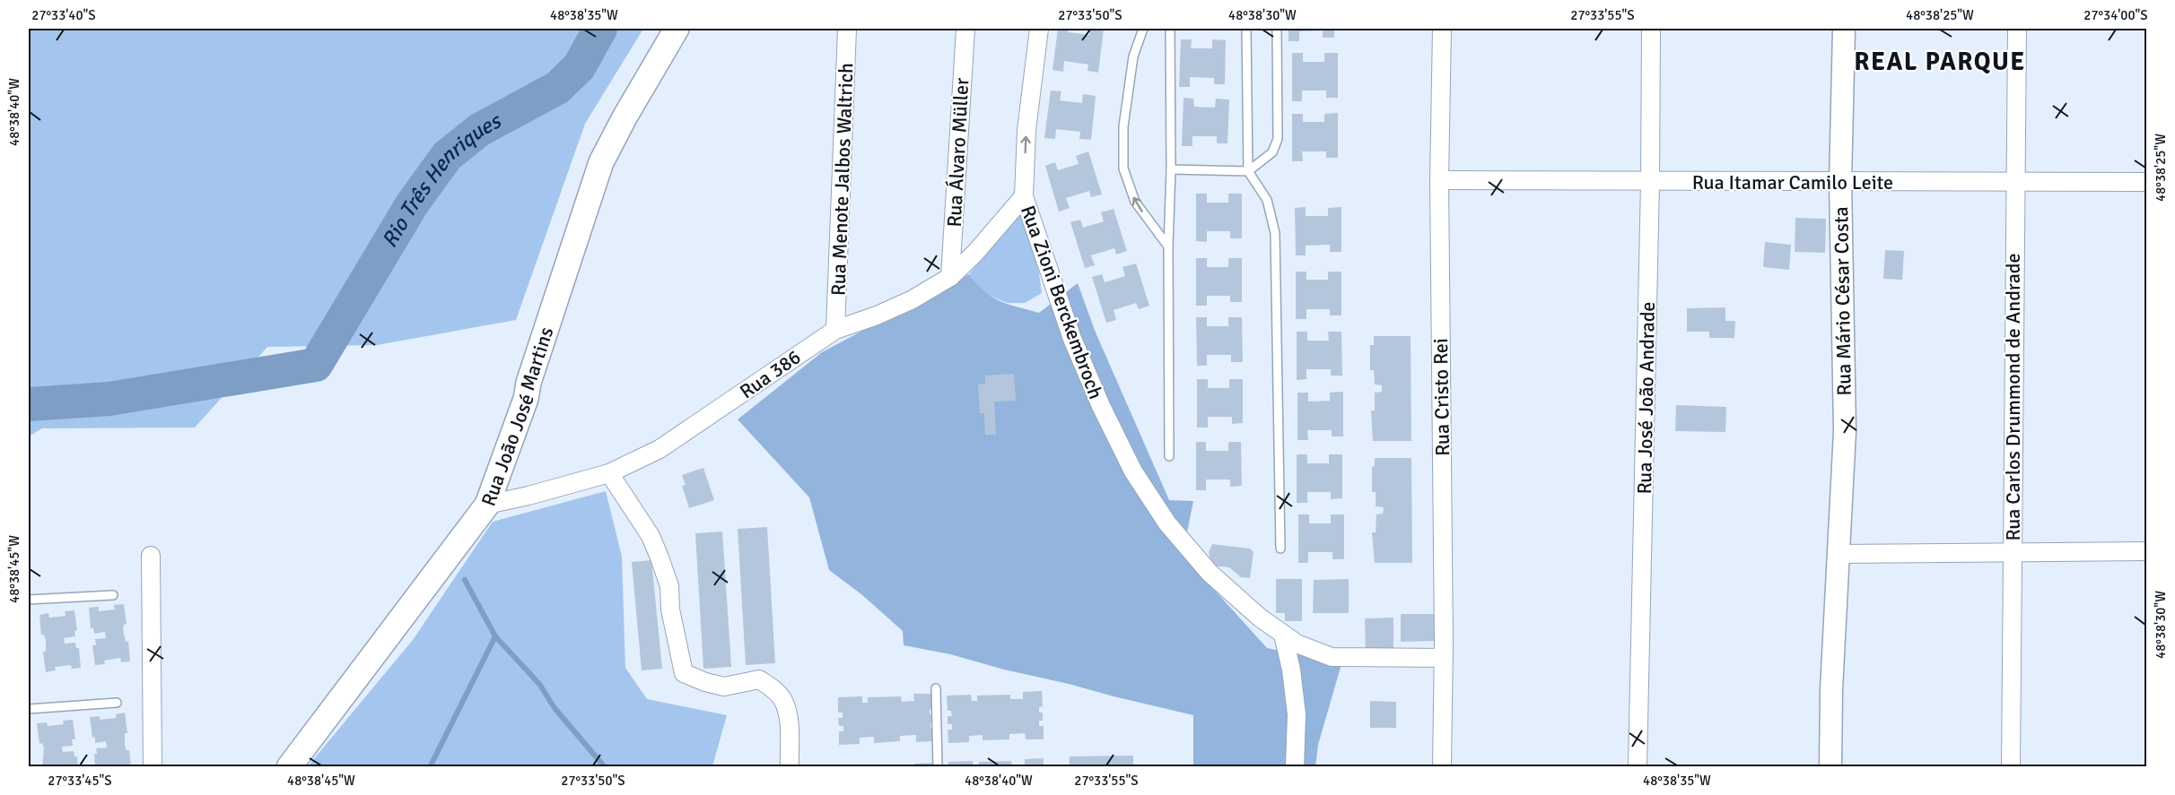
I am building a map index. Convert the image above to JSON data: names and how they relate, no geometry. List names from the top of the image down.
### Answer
{
  "streets": {
    "main road": ["Rua João José Martins"],
    "street": [
      "Rua Álvaro Müller",
      "Rua Menote Jalbos Waltrich",
      "Rua Itamar Camilo Leite",
      "Rua Mário César Costa",
      "Rua Zioni Berckembroch",
      "Rua 386",
      "Rua Cristo Rei",
      "Rua Carlos Drummond de Andrade",
      "Rua José João Andrade"
    ]
  },
  "crossings": [
    ["Rua Álvaro Müller", "Rua 386"],
    ["Rua Menote Jalbos Waltrich", "Rua 386"],
    ["Rua Itamar Camilo Leite", "Rua Mário César Costa"],
    ["Rua Itamar Camilo Leite", "Rua Cristo Rei"],
    ["Rua Itamar Camilo Leite", "Rua Carlos Drummond de Andrade"],
    ["Rua Itamar Camilo Leite", "Rua José João Andrade"],
    ["Rua Zioni Berckembroch", "Rua 386"],
    ["Rua Zioni Berckembroch", "Rua Cristo Rei"],
    ["Rua 386", "Rua João José Martins"]
  ],
  "districts": ["REAL PARQUE"],
  "water": ["Rio Três Henriques"],
  "coordinates": [
    "27°33'40\"S",
    "48°38'35\"W",
    "27°33'50\"S",
    "48°38'30\"W",
    "27°33'55\"S",
    "48°38'25\"W",
    "27°34'00\"S",
    "48°38'40\"W",
    "48°38'45\"W",
    "27°33'45\"S"
  ]
}
